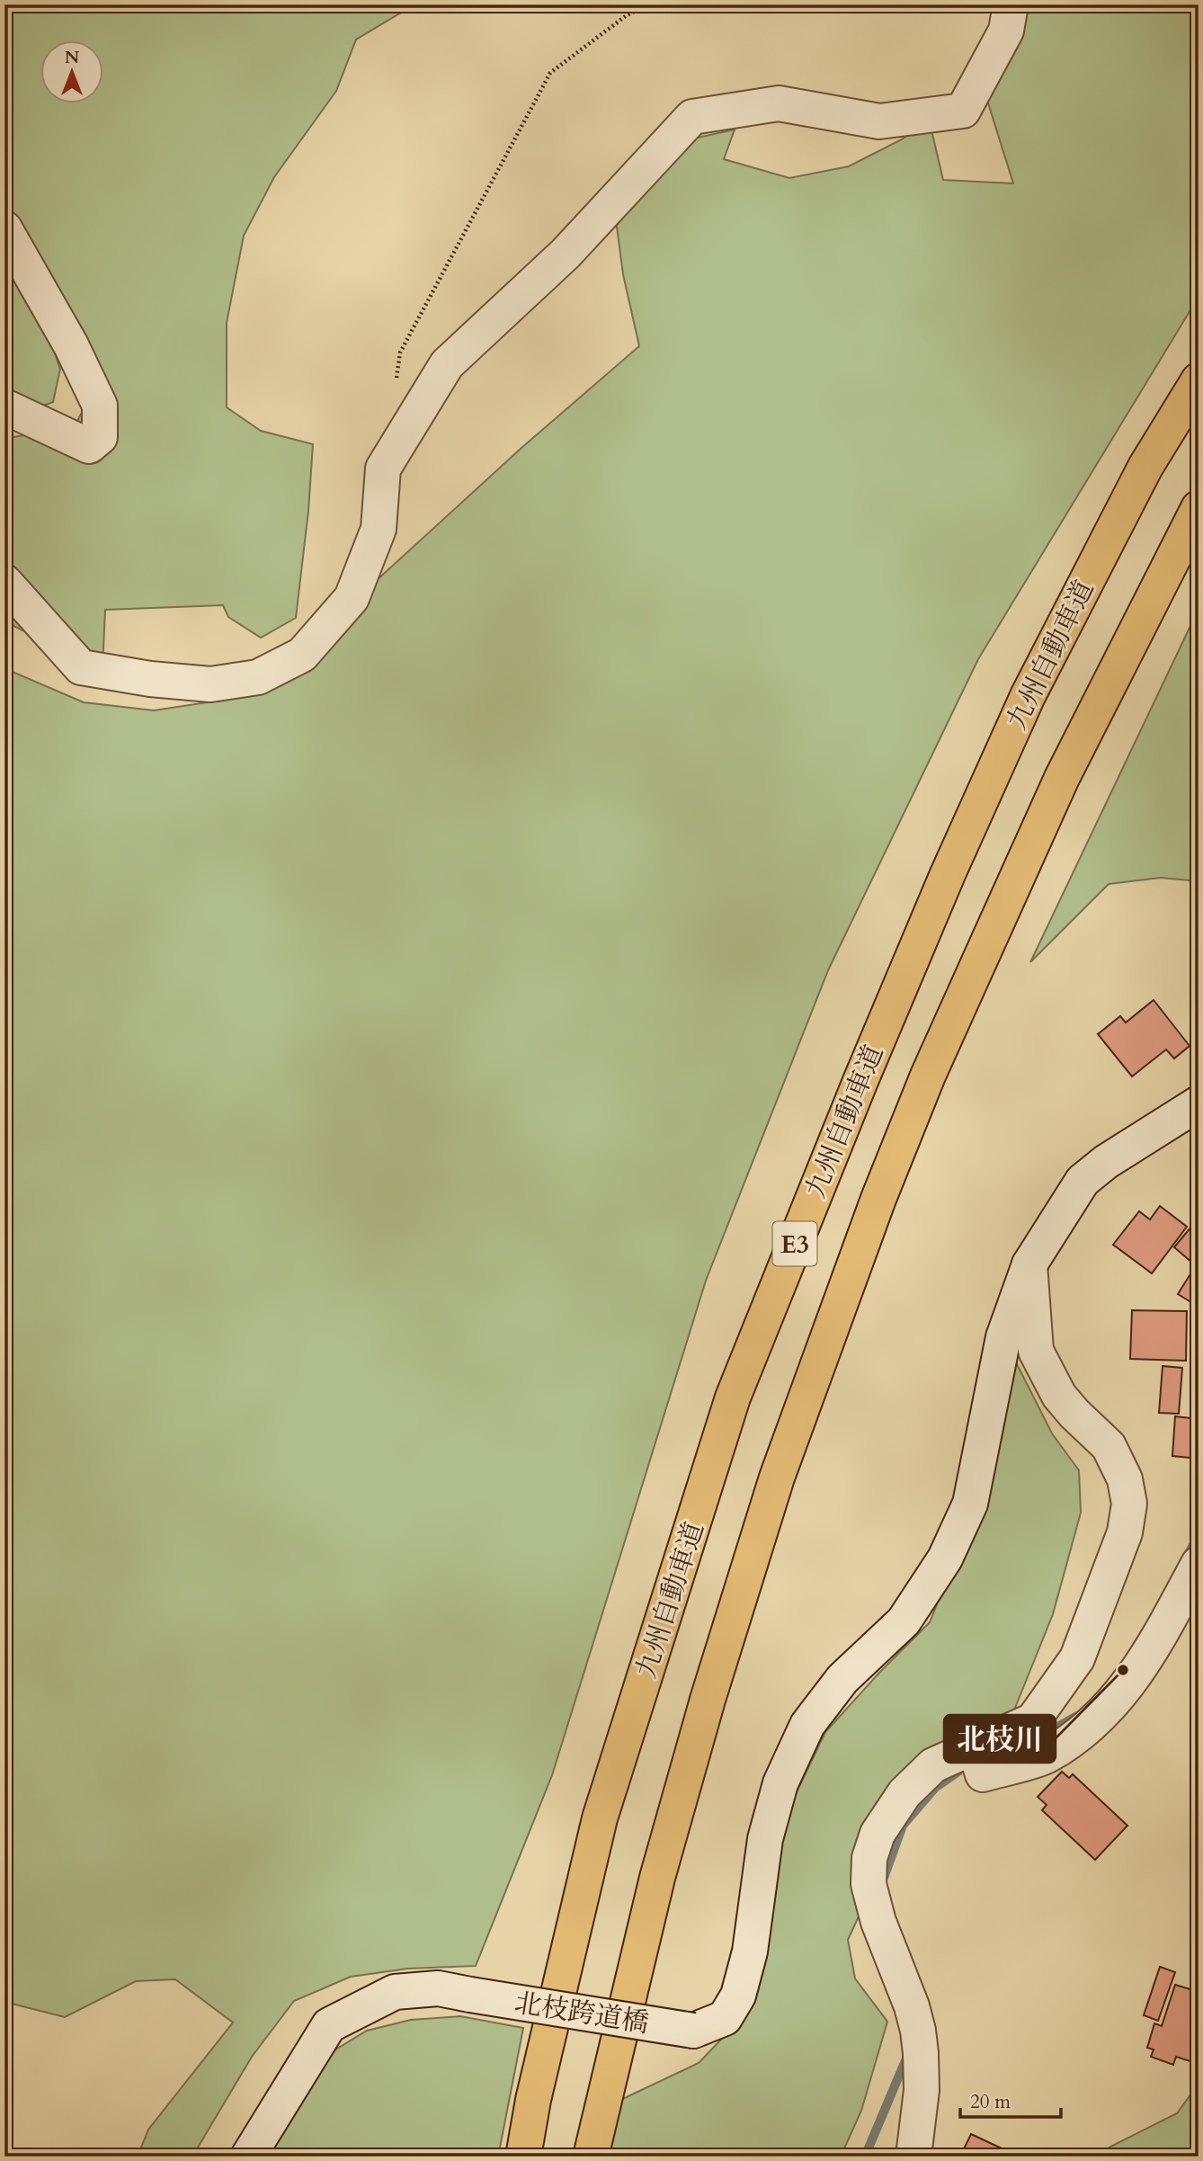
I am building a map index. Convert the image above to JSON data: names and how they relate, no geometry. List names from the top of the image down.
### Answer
{
  "streets": {
    "highway": ["九州自動車道", "E3"],
    "street": ["北枝跨道橋"]
  },
  "places": ["北枝川"],
  "scale_bar": "20 m",
  "north": "top"
}
